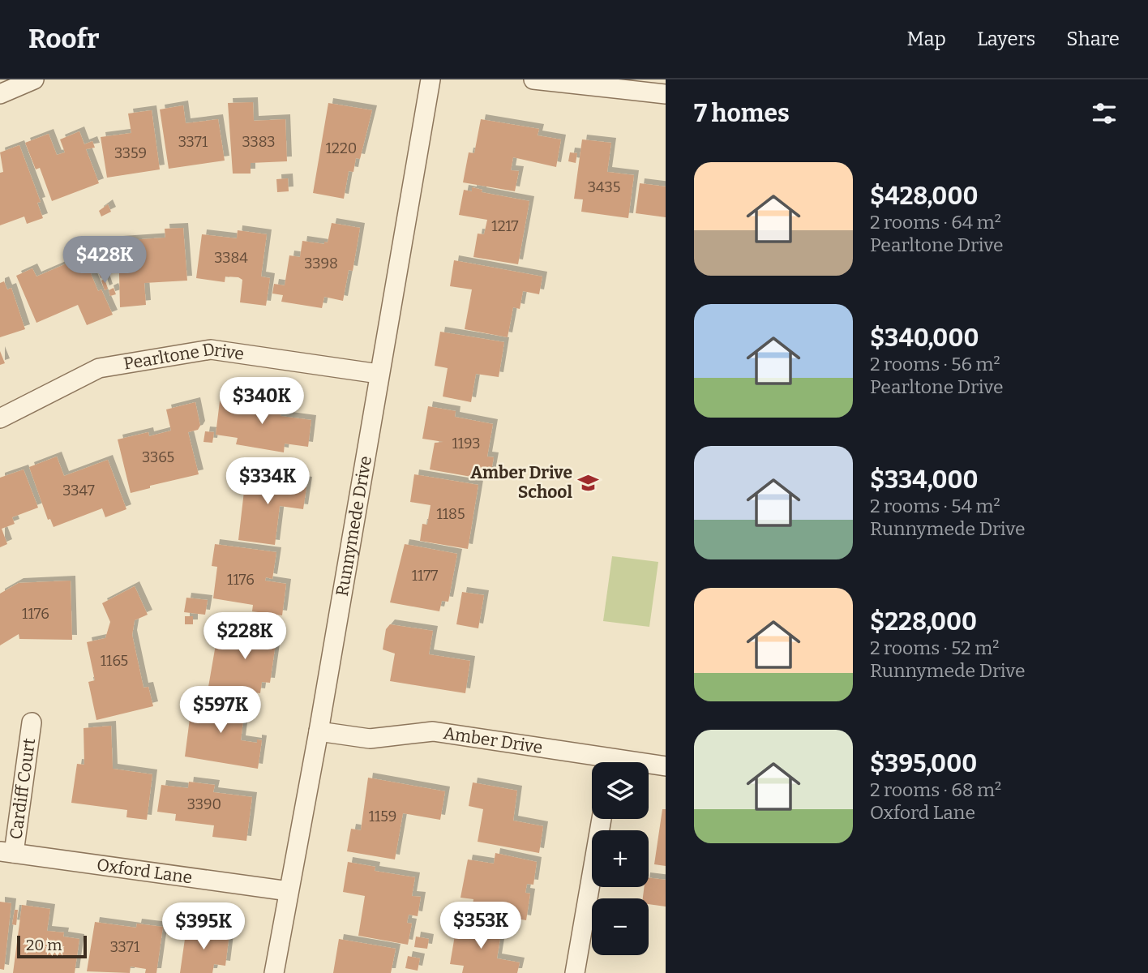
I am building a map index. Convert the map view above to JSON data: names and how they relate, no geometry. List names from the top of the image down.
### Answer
{
  "streets": {
    "street": [
      "Pearltone Drive",
      "Runnymede Drive",
      "Amber Drive",
      "Cardiff Court",
      "Oxford Lane"
    ]
  },
  "crossings": [
    ["Pearltone Drive", "Runnymede Drive"],
    ["Runnymede Drive", "Amber Drive"],
    ["Runnymede Drive", "Oxford Lane"],
    ["Cardiff Court", "Oxford Lane"]
  ],
  "places": {
    "school or university": ["Amber Drive School"]
  },
  "house_numbers": [
    "3371",
    "3383",
    "1220",
    "3359",
    "3435",
    "1217",
    "3384",
    "3398",
    "1193",
    "3365",
    "3347",
    "1185",
    "1177",
    "1176",
    "1176",
    "1165",
    "3390",
    "1159",
    "3371"
  ],
  "scale_bar": "20 m",
  "page": {
    "header": "Roofr",
    "nav": ["Map", "Layers", "Share"],
    "heading": "7 homes",
    "list": [
      {
        "name": "$428,000",
        "note": "2 rooms · 64 m² · Pearltone Drive"
      },
      {
        "name": "$340,000",
        "note": "2 rooms · 56 m² · Pearltone Drive"
      },
      {
        "name": "$334,000",
        "note": "2 rooms · 54 m² · Runnymede Drive"
      },
      {
        "name": "$228,000",
        "note": "2 rooms · 52 m² · Runnymede Drive"
      },
      {
        "name": "$395,000",
        "note": "2 rooms · 68 m² · Oxford Lane"
      }
    ],
    "price": [
      "$428K",
      "$340K",
      "$334K",
      "$228K",
      "$597K",
      "$353K",
      "$395K"
    ],
    "map_buttons": ["+", "−"],
    "scale": "20 m"
  }
}
